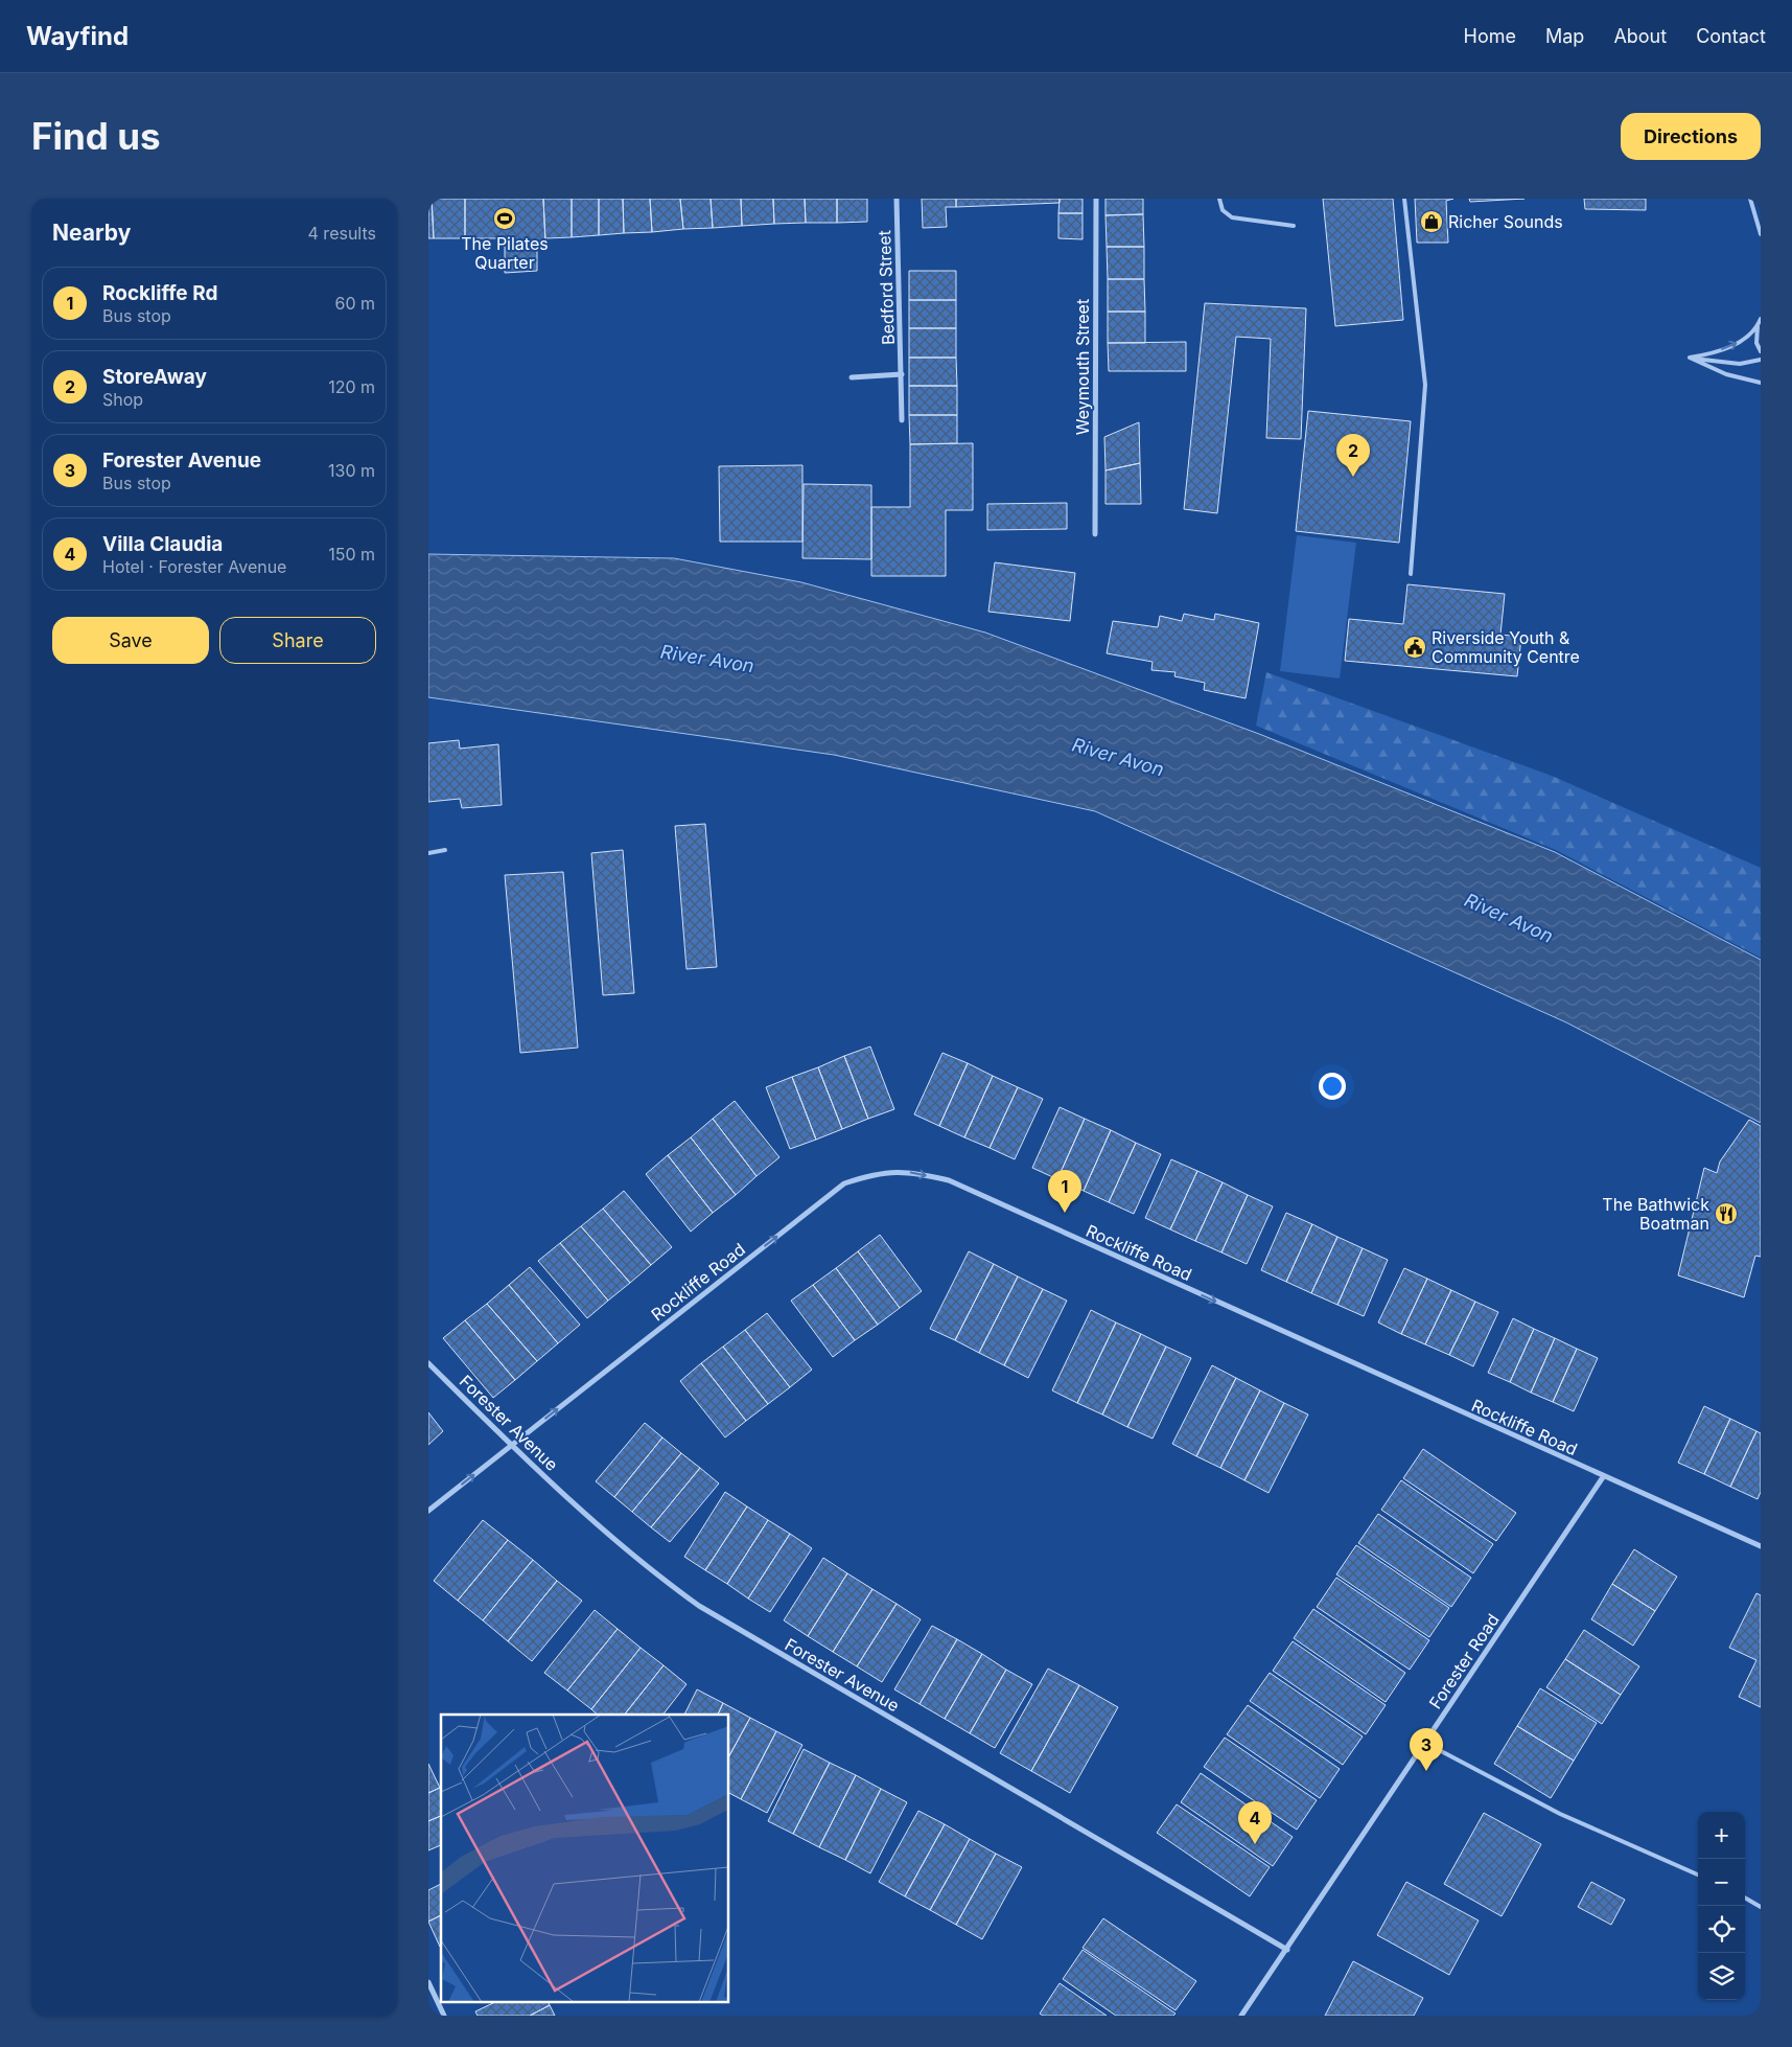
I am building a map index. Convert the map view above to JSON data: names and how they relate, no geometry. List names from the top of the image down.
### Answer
{
  "streets": {
    "street": [
      "Bedford Street",
      "Weymouth Street",
      "Rockliffe Road",
      "Forester Avenue",
      "Forester Road"
    ]
  },
  "crossings": [
    ["Rockliffe Road", "Forester Avenue"],
    ["Rockliffe Road", "Forester Road"],
    ["Forester Avenue", "Forester Road"]
  ],
  "one_way": ["Rockliffe Road"],
  "water": ["River Avon"],
  "places": {
    "sports": ["The Pilates Quarter"],
    "shop": ["Richer Sounds"],
    "public building": ["Riverside Youth & Community Centre"],
    "restaurant": ["The Bathwick Boatman"]
  },
  "page": {
    "header": "Wayfind",
    "nav": [
      "Home",
      "Map",
      "About",
      "Contact"
    ],
    "buttons": [
      "Directions",
      ["Save", "Share"]
    ],
    "title": "Find us",
    "heading": ["Nearby", "4 results"],
    "list": [
      {
        "mark": "1",
        "name": "Rockliffe Rd",
        "note": "Bus stop",
        "value": "60 m"
      },
      {
        "mark": "2",
        "name": "StoreAway",
        "note": "Shop",
        "value": "120 m"
      },
      {
        "mark": "3",
        "name": "Forester Avenue",
        "note": "Bus stop",
        "value": "130 m"
      },
      {
        "mark": "4",
        "name": "Villa Claudia",
        "note": "Hotel · Forester Avenue",
        "value": "150 m"
      }
    ],
    "pins": [
      "2",
      "1",
      "3",
      "4"
    ],
    "map_buttons": ["+", "−"]
  }
}
